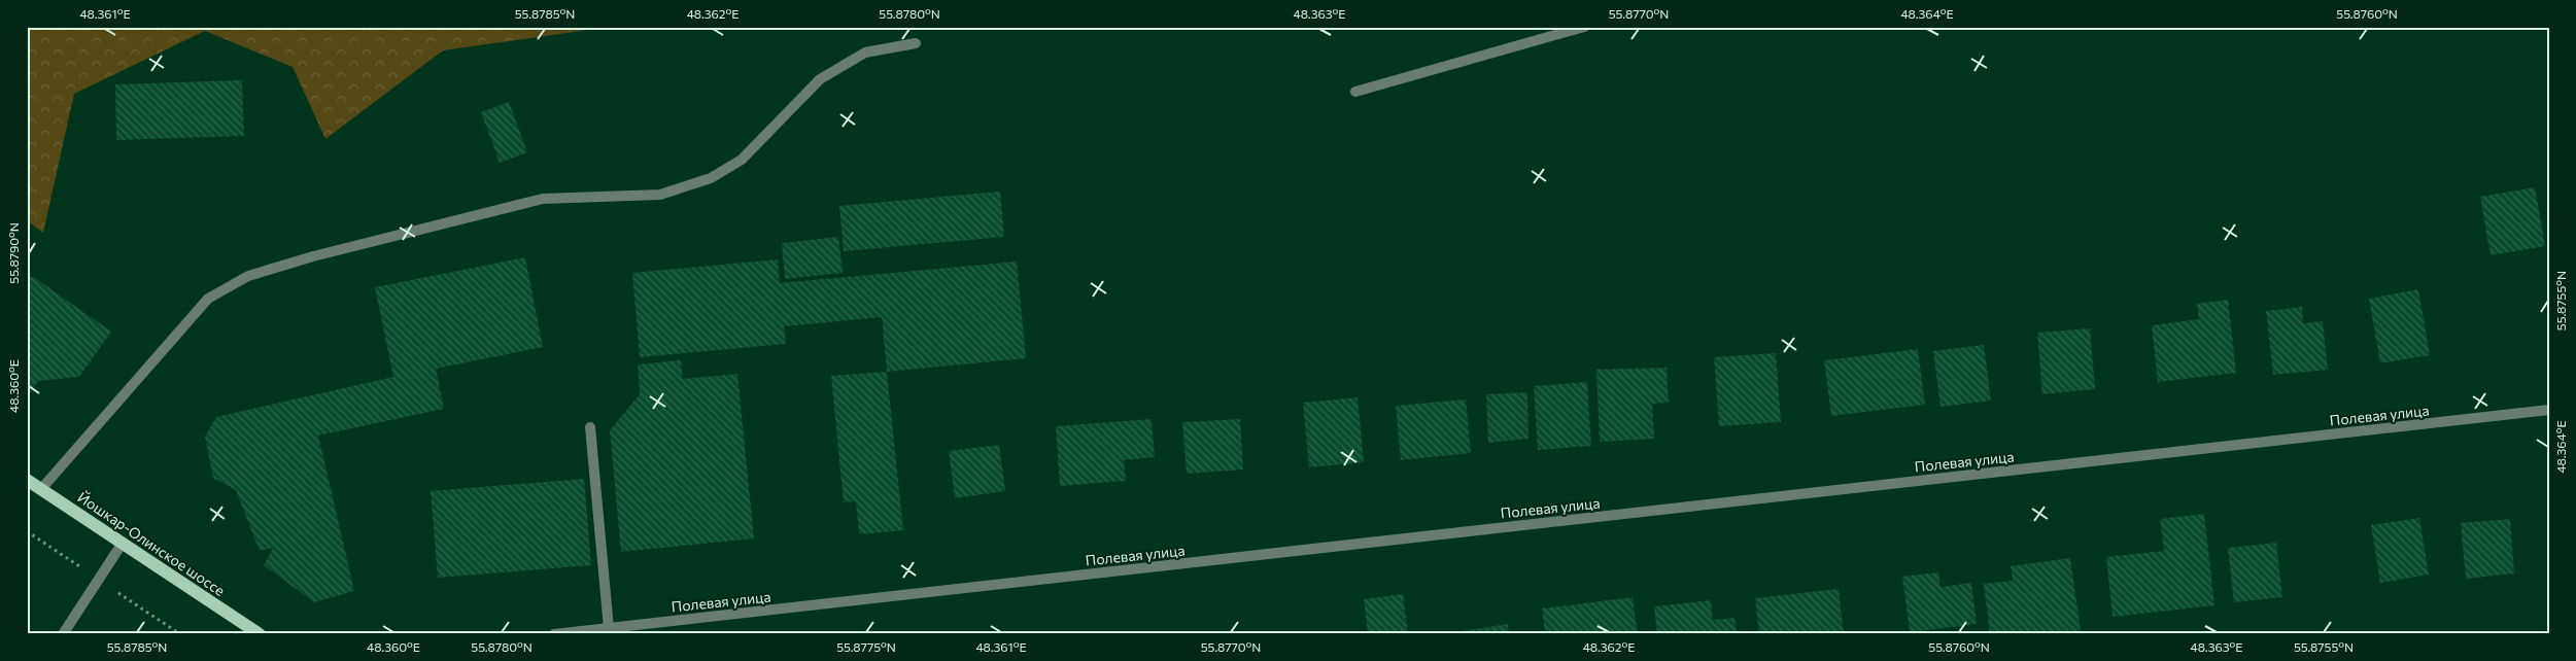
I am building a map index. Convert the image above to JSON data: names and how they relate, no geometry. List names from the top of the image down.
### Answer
{
  "streets": {
    "main road": ["Йошкар-Олинское шоссе"],
    "street": ["Полевая улица"]
  },
  "coordinates": [
    "48.361°E",
    "55.8785°N",
    "48.362°E",
    "55.8780°N",
    "48.363°E",
    "55.8770°N",
    "48.364°E",
    "55.8760°N",
    "55.8790°N",
    "55.8755°N",
    "48.360°E",
    "55.8775°N"
  ]
}
